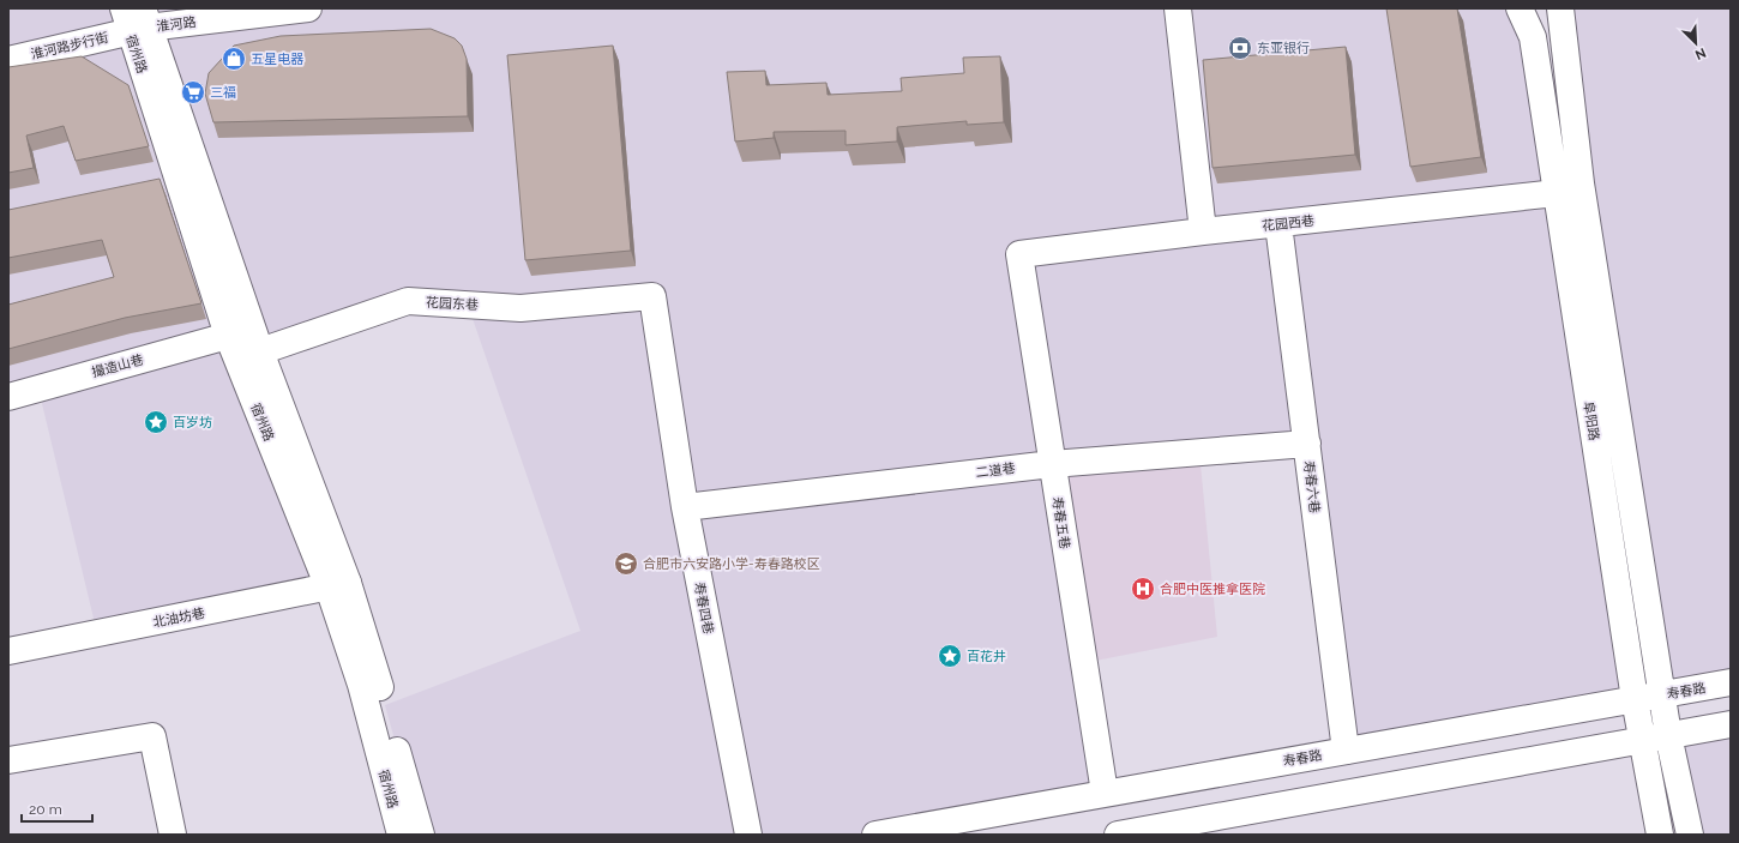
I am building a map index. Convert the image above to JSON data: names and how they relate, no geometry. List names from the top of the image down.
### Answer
{
  "streets": {
    "main road": [
      "淮河路",
      "淮河路步行街",
      "宿州路",
      "花园西巷",
      "花园东巷",
      "撮造山巷",
      "阜阳路",
      "二道巷",
      "寿春六巷",
      "寿春五巷",
      "寿春四巷",
      "北油坊巷",
      "寿春路"
    ]
  },
  "crossings": [
    ["淮河路", "淮河路步行街"],
    ["淮河路", "宿州路"],
    ["淮河路步行街", "宿州路"],
    ["宿州路", "花园东巷"],
    ["宿州路", "撮造山巷"],
    ["宿州路", "北油坊巷"],
    ["花园西巷", "阜阳路"],
    ["花园西巷", "寿春六巷"],
    ["花园西巷", "寿春五巷"],
    ["花园东巷", "寿春四巷"],
    ["阜阳路", "寿春路"],
    ["二道巷", "寿春六巷"],
    ["二道巷", "寿春五巷"],
    ["二道巷", "寿春四巷"],
    ["寿春六巷", "寿春路"],
    ["寿春五巷", "寿春路"]
  ],
  "places": {
    "bank": ["东亚银行"],
    "shop": ["五星电器"],
    "supermarket": ["三福"],
    "place": ["百岁坊", "百花井"],
    "school or university": ["合肥市六安路小学-寿春路校区"],
    "hospital": ["合肥中医推拿医院"]
  },
  "scale_bar": "20 m",
  "north": "bottom right"
}
